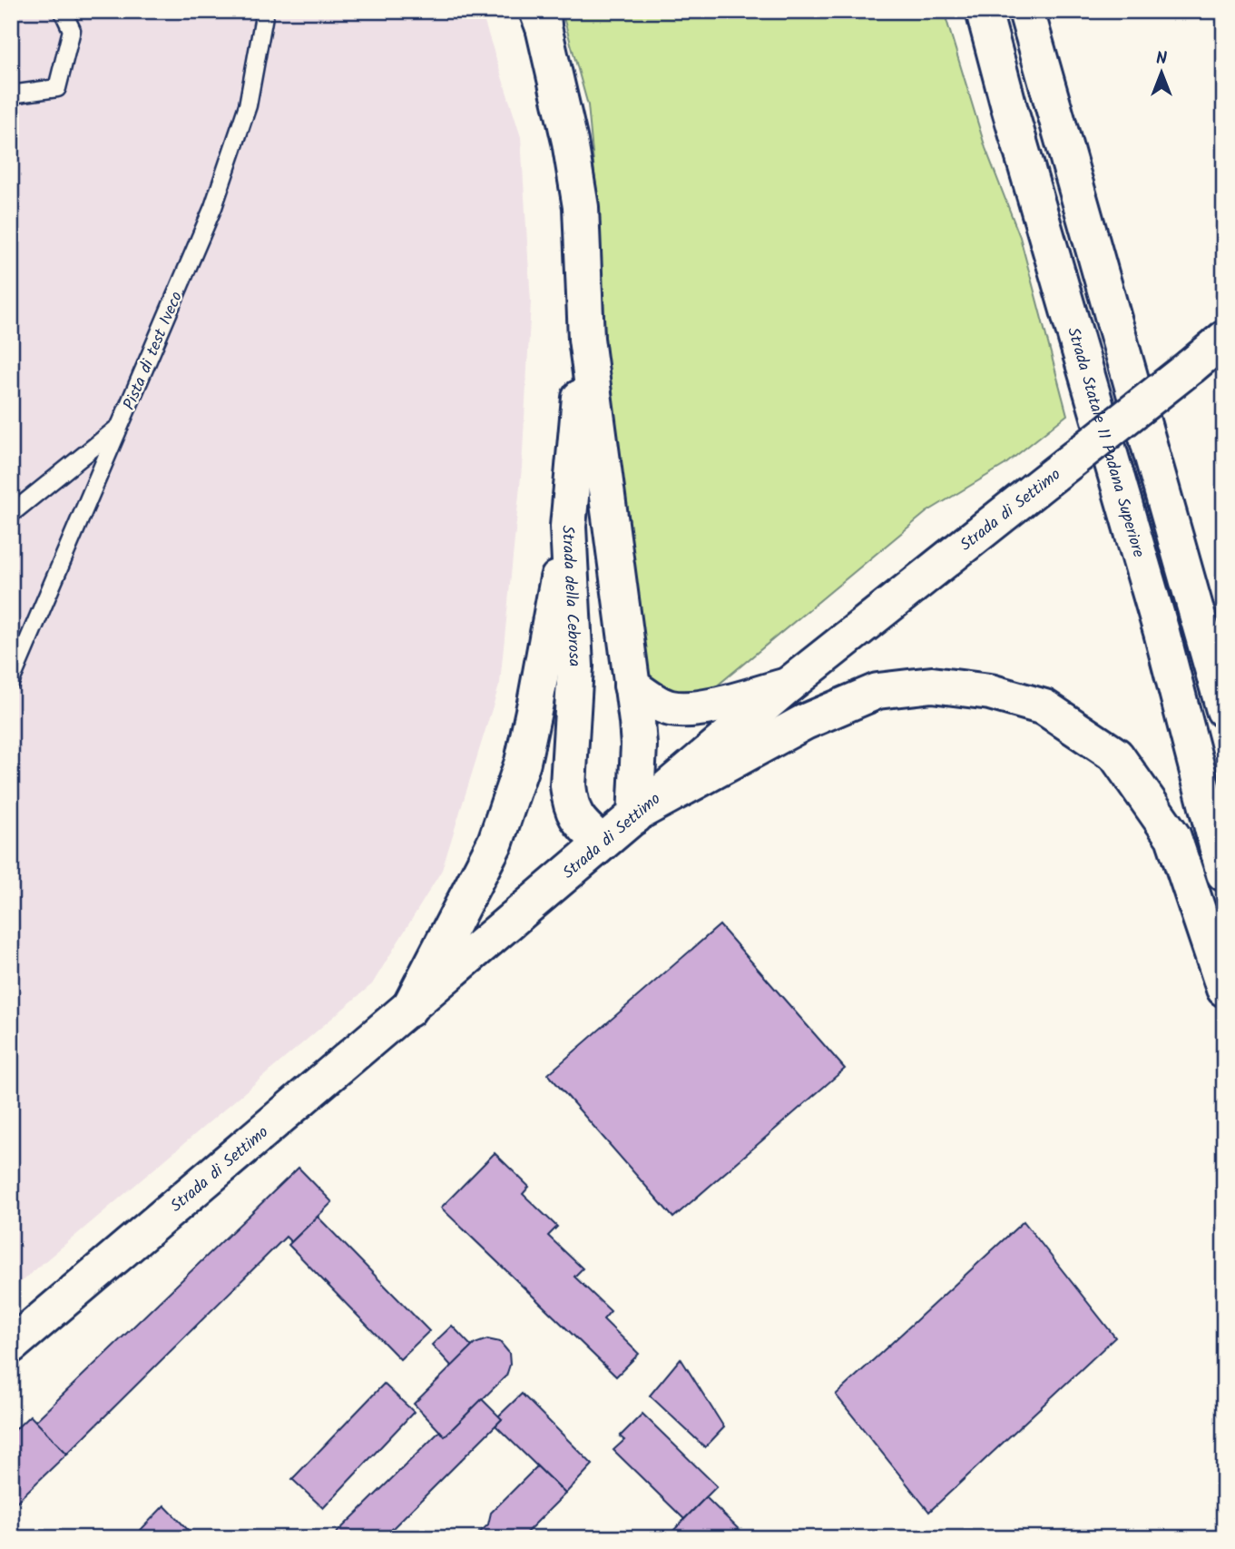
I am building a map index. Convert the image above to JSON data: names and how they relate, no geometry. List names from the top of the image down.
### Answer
{
  "streets": {
    "main road": ["Strada Statale 11 Padana Superiore", "Strada di Settimo", "Strada della Cebrosa"],
    "lane": ["Pista di test Iveco"]
  },
  "crossings": [
    ["Strada di Settimo", "Strada della Cebrosa"]
  ],
  "north": "top"
}
